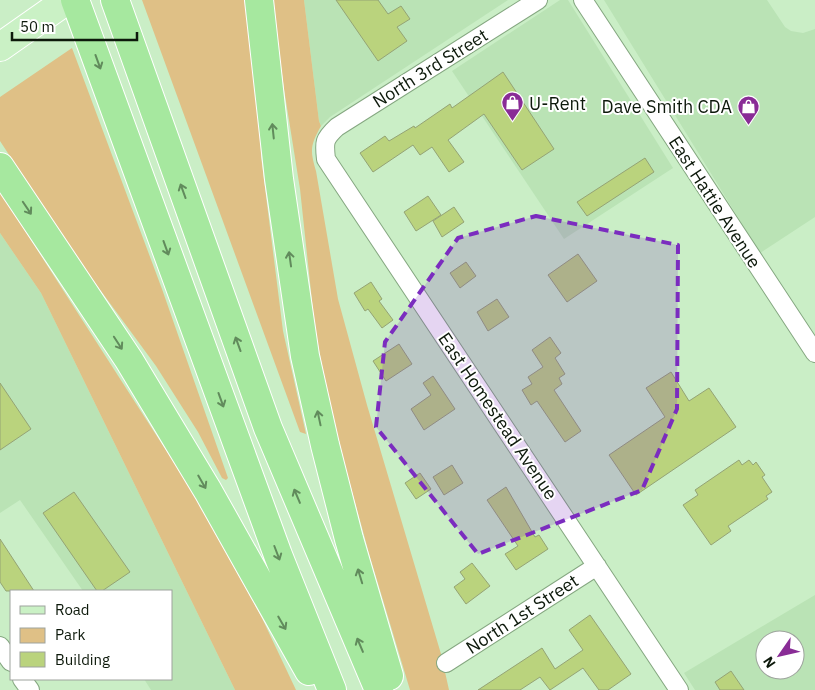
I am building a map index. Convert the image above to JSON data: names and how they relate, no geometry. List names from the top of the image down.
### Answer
{
  "streets": {
    "street": [
      "North 3rd Street",
      "East Hattie Avenue",
      "East Homestead Avenue",
      "North 1st Street"
    ]
  },
  "crossings": [
    ["North 3rd Street", "East Homestead Avenue"],
    ["East Homestead Avenue", "North 1st Street"]
  ],
  "places": {
    "shop": ["U-Rent", "Dave Smith CDA"]
  },
  "legend": ["Road", "Park", "Building"],
  "scale_bar": "50 m",
  "north": "bottom left"
}
